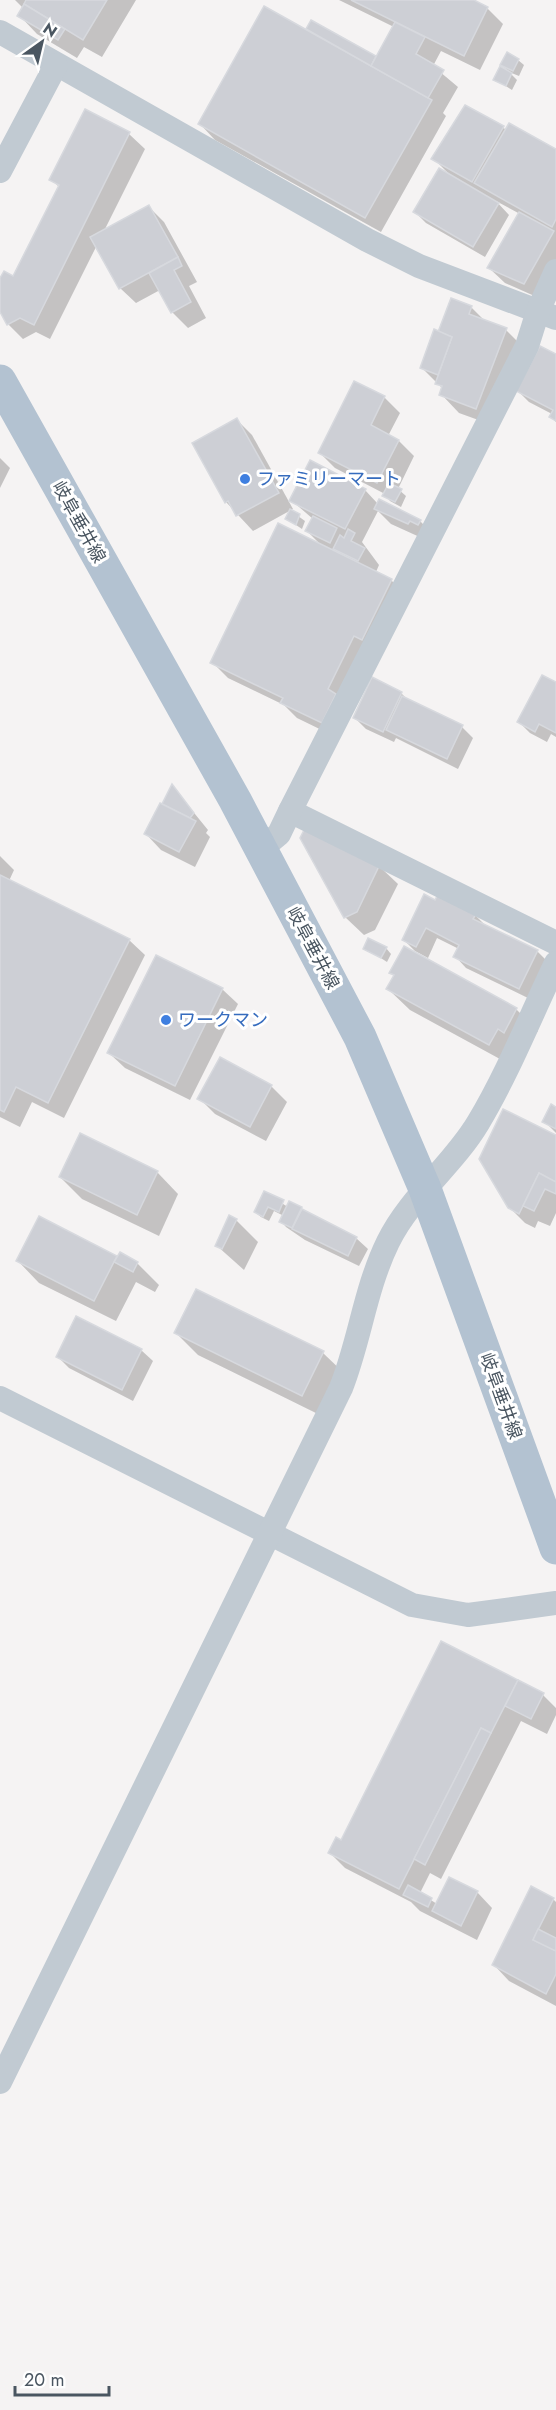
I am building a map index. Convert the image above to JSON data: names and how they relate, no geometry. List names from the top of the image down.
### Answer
{
  "streets": {
    "main road": ["岐阜垂井線"]
  },
  "places": ["ファミリーマート", "ワークマン"],
  "scale_bar": "20 m",
  "north": "top right"
}
